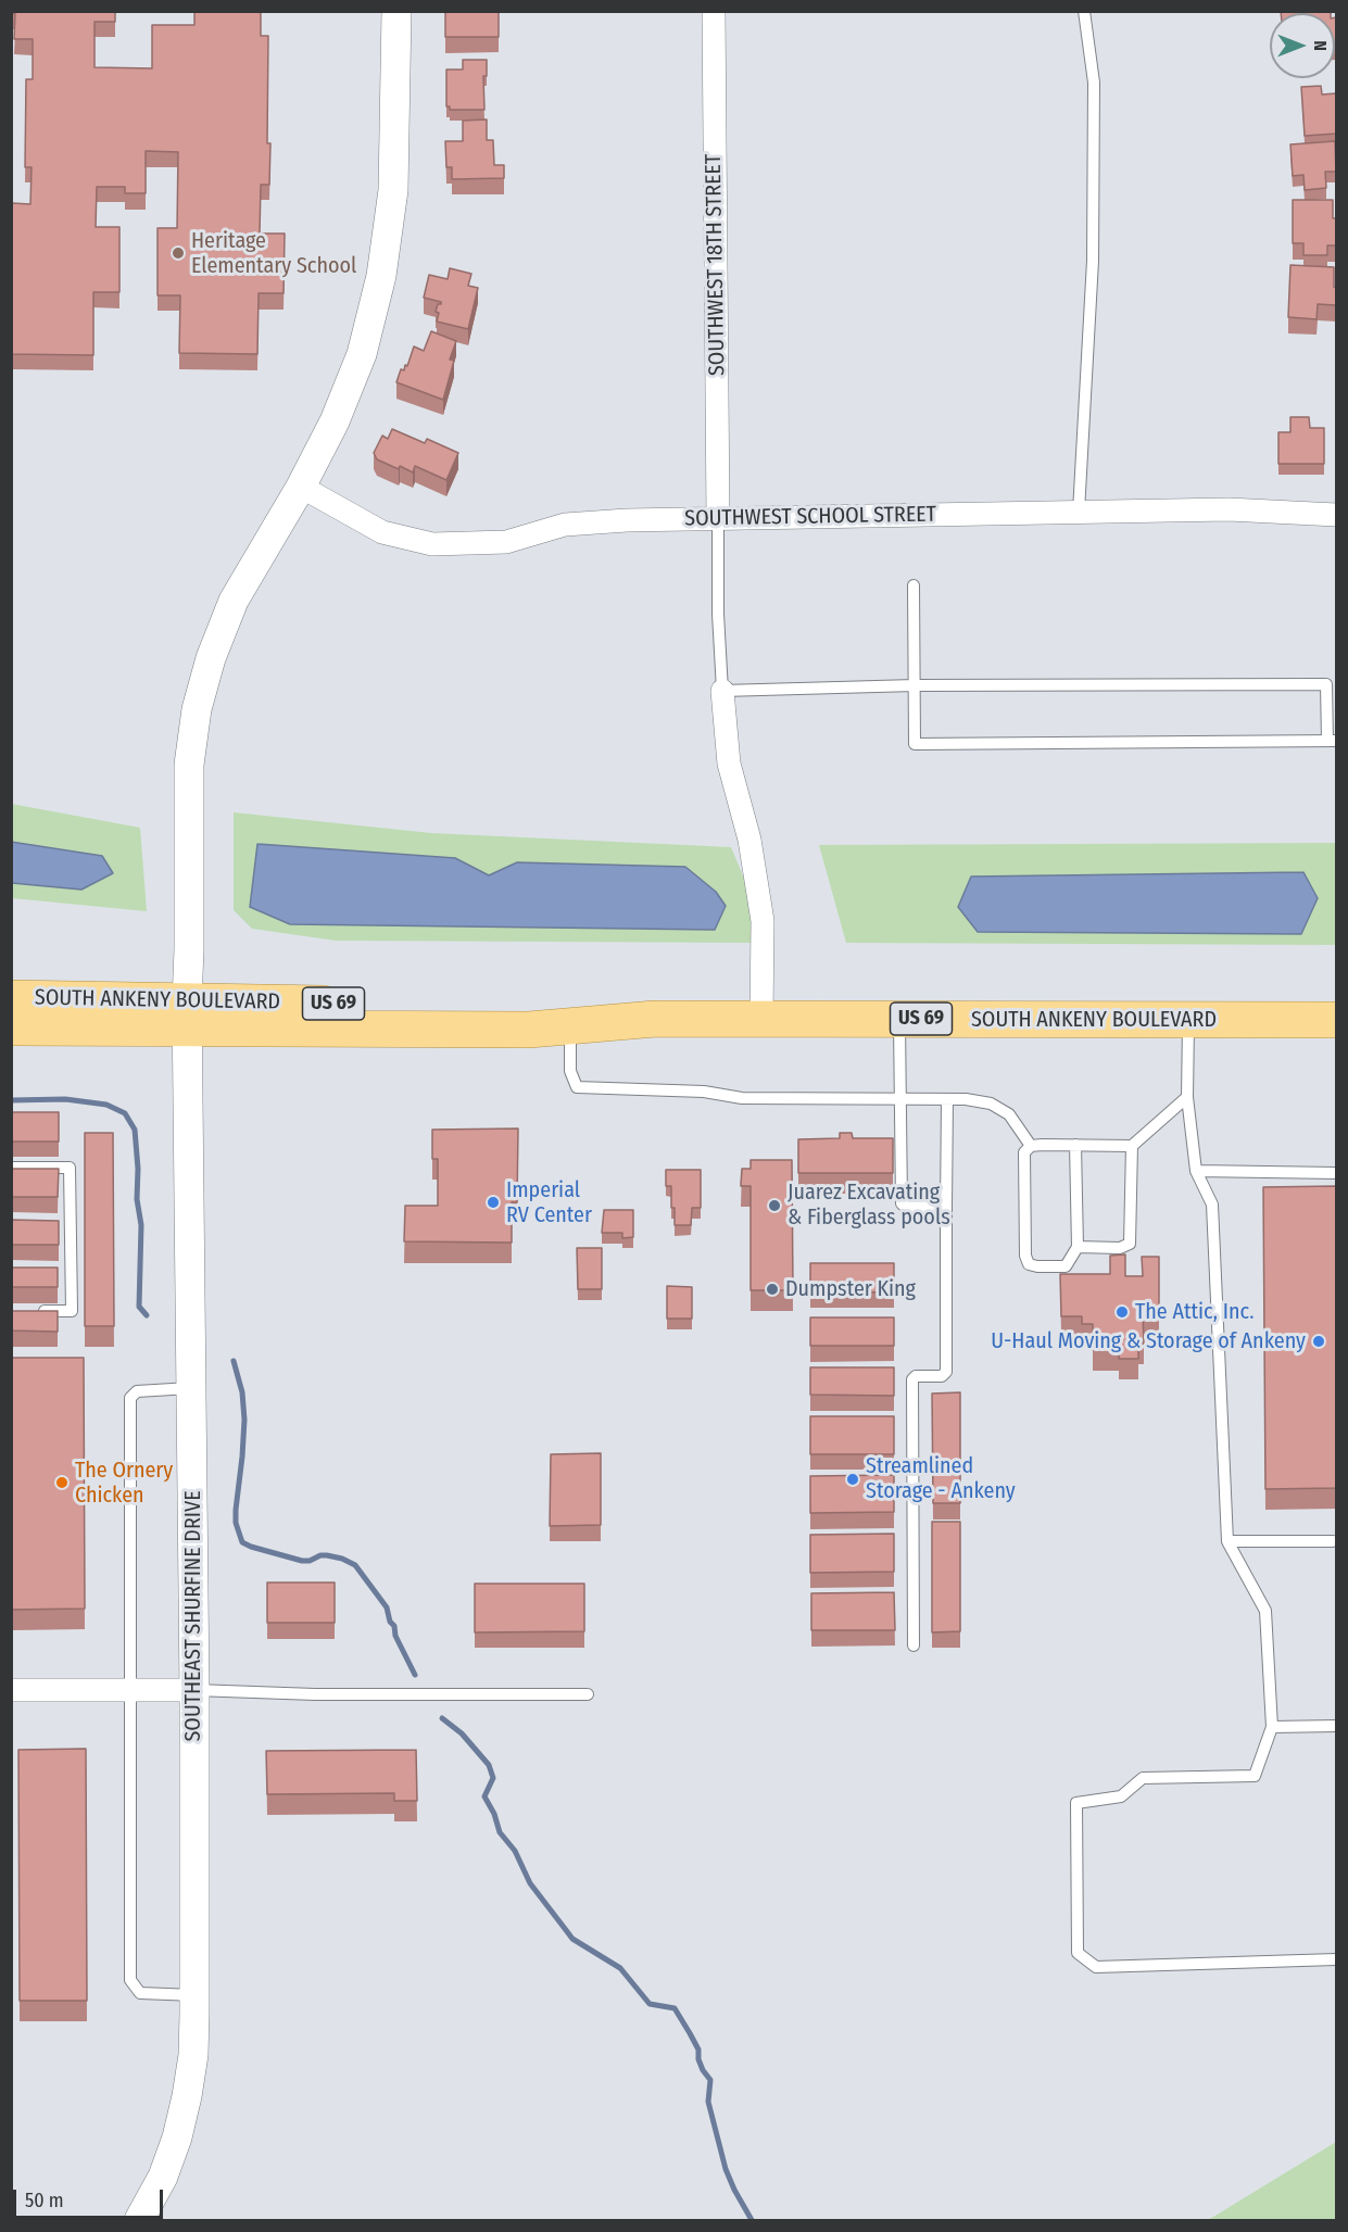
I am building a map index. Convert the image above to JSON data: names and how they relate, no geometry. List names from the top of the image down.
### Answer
{
  "streets": {
    "main road": ["SOUTH ANKENY BOULEVARD", "US 69"],
    "street": ["SOUTHWEST 18TH STREET", "SOUTHWEST SCHOOL STREET", "SOUTHEAST SHURFINE DRIVE"]
  },
  "crossings": [
    ["SOUTHWEST 18TH STREET", "SOUTHWEST SCHOOL STREET"],
    ["SOUTHWEST SCHOOL STREET", "SOUTHEAST SHURFINE DRIVE"],
    ["SOUTH ANKENY BOULEVARD", "SOUTHEAST SHURFINE DRIVE"]
  ],
  "places": [
    "Heritage Elementary School",
    "Imperial RV Center",
    "Juarez Excavating & Fiberglass pools",
    "Dumpster King",
    "The Attic, Inc.",
    "U-Haul Moving & Storage of Ankeny",
    "Streamlined Storage - Ankeny",
    "The Ornery Chicken"
  ],
  "scale_bar": "50 m",
  "north": "right"
}
